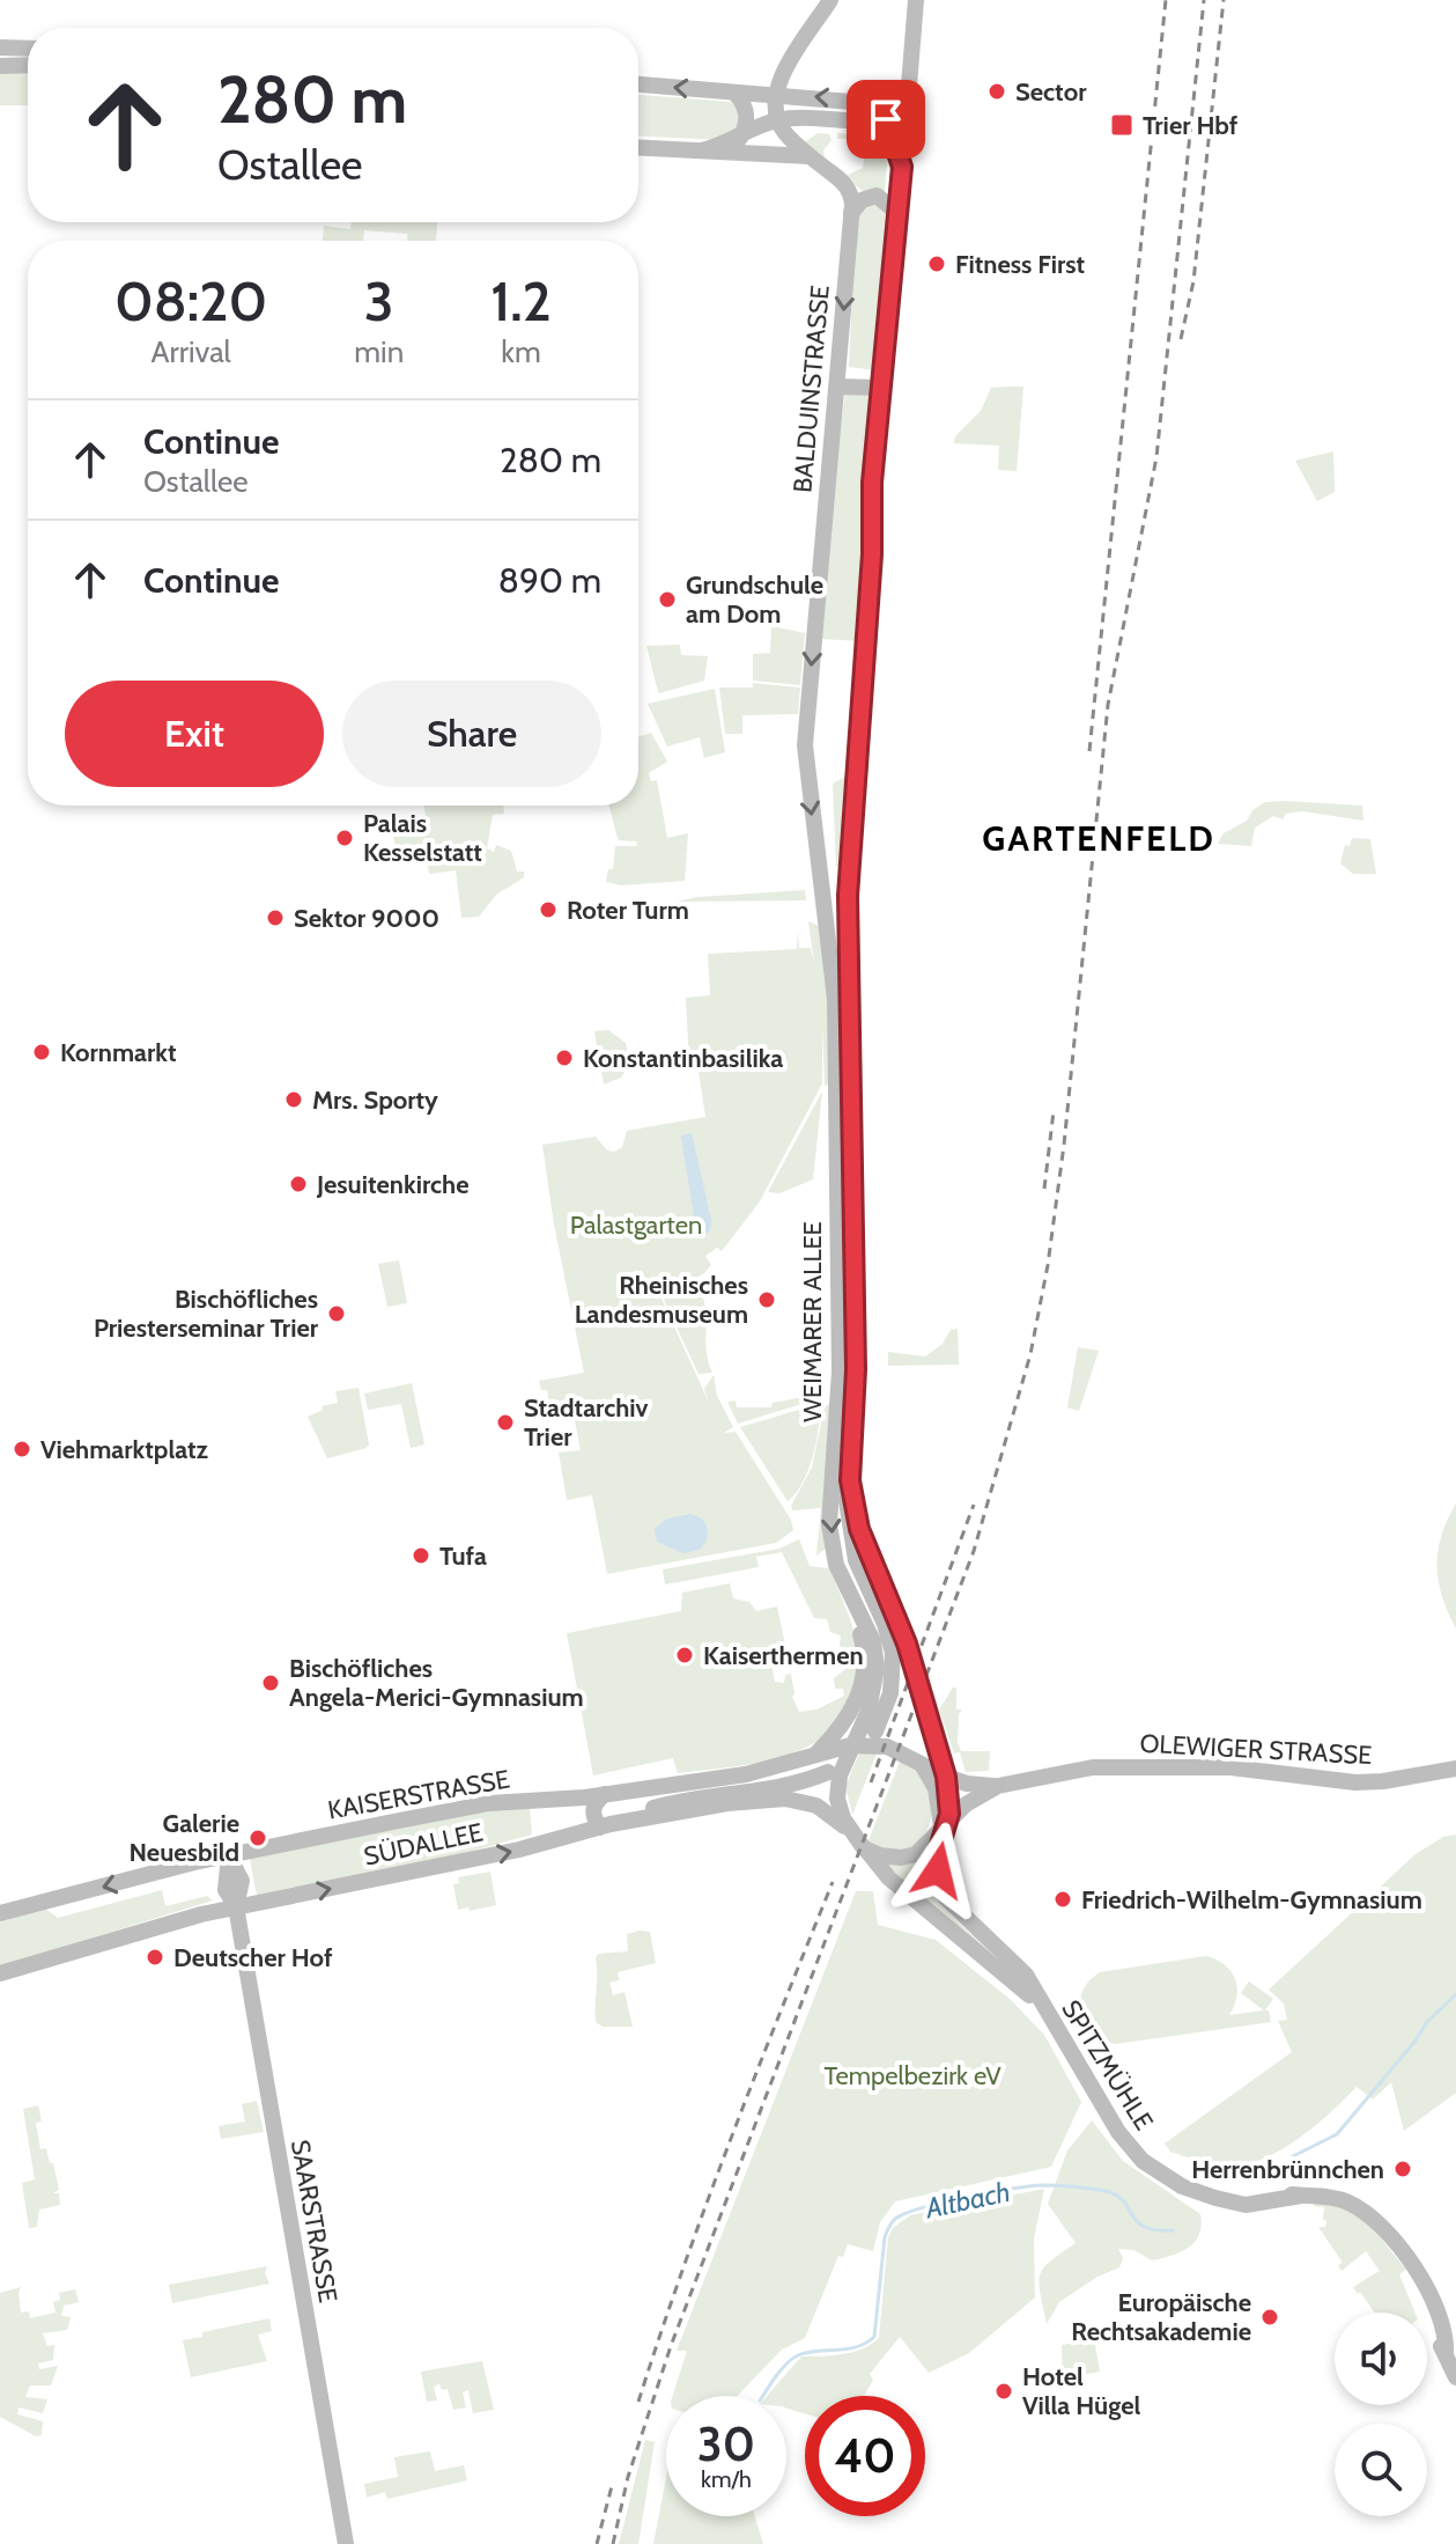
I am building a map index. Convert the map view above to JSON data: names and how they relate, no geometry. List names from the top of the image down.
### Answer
{
  "streets": {
    "main road": [
      "BALDUINSTRASSE",
      "WEIMARER ALLEE",
      "OLEWIGER STRASSE",
      "KAISERSTRASSE",
      "SÜDALLEE",
      "SPITZMÜHLE",
      "SAARSTRASSE"
    ]
  },
  "crossings": [
    ["BALDUINSTRASSE", "WEIMARER ALLEE"],
    ["WEIMARER ALLEE", "KAISERSTRASSE"],
    ["WEIMARER ALLEE", "SPITZMÜHLE"],
    ["KAISERSTRASSE", "SPITZMÜHLE"],
    ["KAISERSTRASSE", "SAARSTRASSE"],
    ["SÜDALLEE", "SAARSTRASSE"]
  ],
  "one_way": ["SÜDALLEE"],
  "districts": ["GARTENFELD"],
  "water": ["Altbach"],
  "parks": ["Palastgarten", "Tempelbezirk eV"],
  "places": {
    "other": [
      "Sector",
      "Fitness First",
      "Grundschule am Dom",
      "Palais Kesselstatt",
      "Roter Turm",
      "Sektor 9000",
      "Kornmarkt",
      "Konstantinbasilika",
      "Mrs. Sporty",
      "Jesuitenkirche",
      "Rheinisches Landesmuseum",
      "Bischöfliches Priesterseminar Trier",
      "Stadtarchiv Trier",
      "Viehmarktplatz",
      "Tufa",
      "Kaiserthermen",
      "Bischöfliches Angela-Merici-Gymnasium",
      "Galerie Neuesbild",
      "Friedrich-Wilhelm-Gymnasium",
      "Deutscher Hof",
      "Herrenbrünnchen",
      "Europäische Rechtsakademie",
      "Hotel Villa Hügel"
    ],
    "transit": ["Trier Hbf"]
  },
  "page": {
    "turn": ["280 m", "Ostallee"],
    "eta": [
      "08:20",
      "Arrival",
      "3",
      "min",
      "1.2",
      "km"
    ],
    "list": [
      {
        "name": "Continue",
        "note": "Ostallee",
        "value": "280 m"
      },
      {
        "name": "Continue",
        "value": "890 m"
      }
    ],
    "buttons": ["Exit", "Share"],
    "speed": "30 km/h",
    "limit": "40"
  }
}
